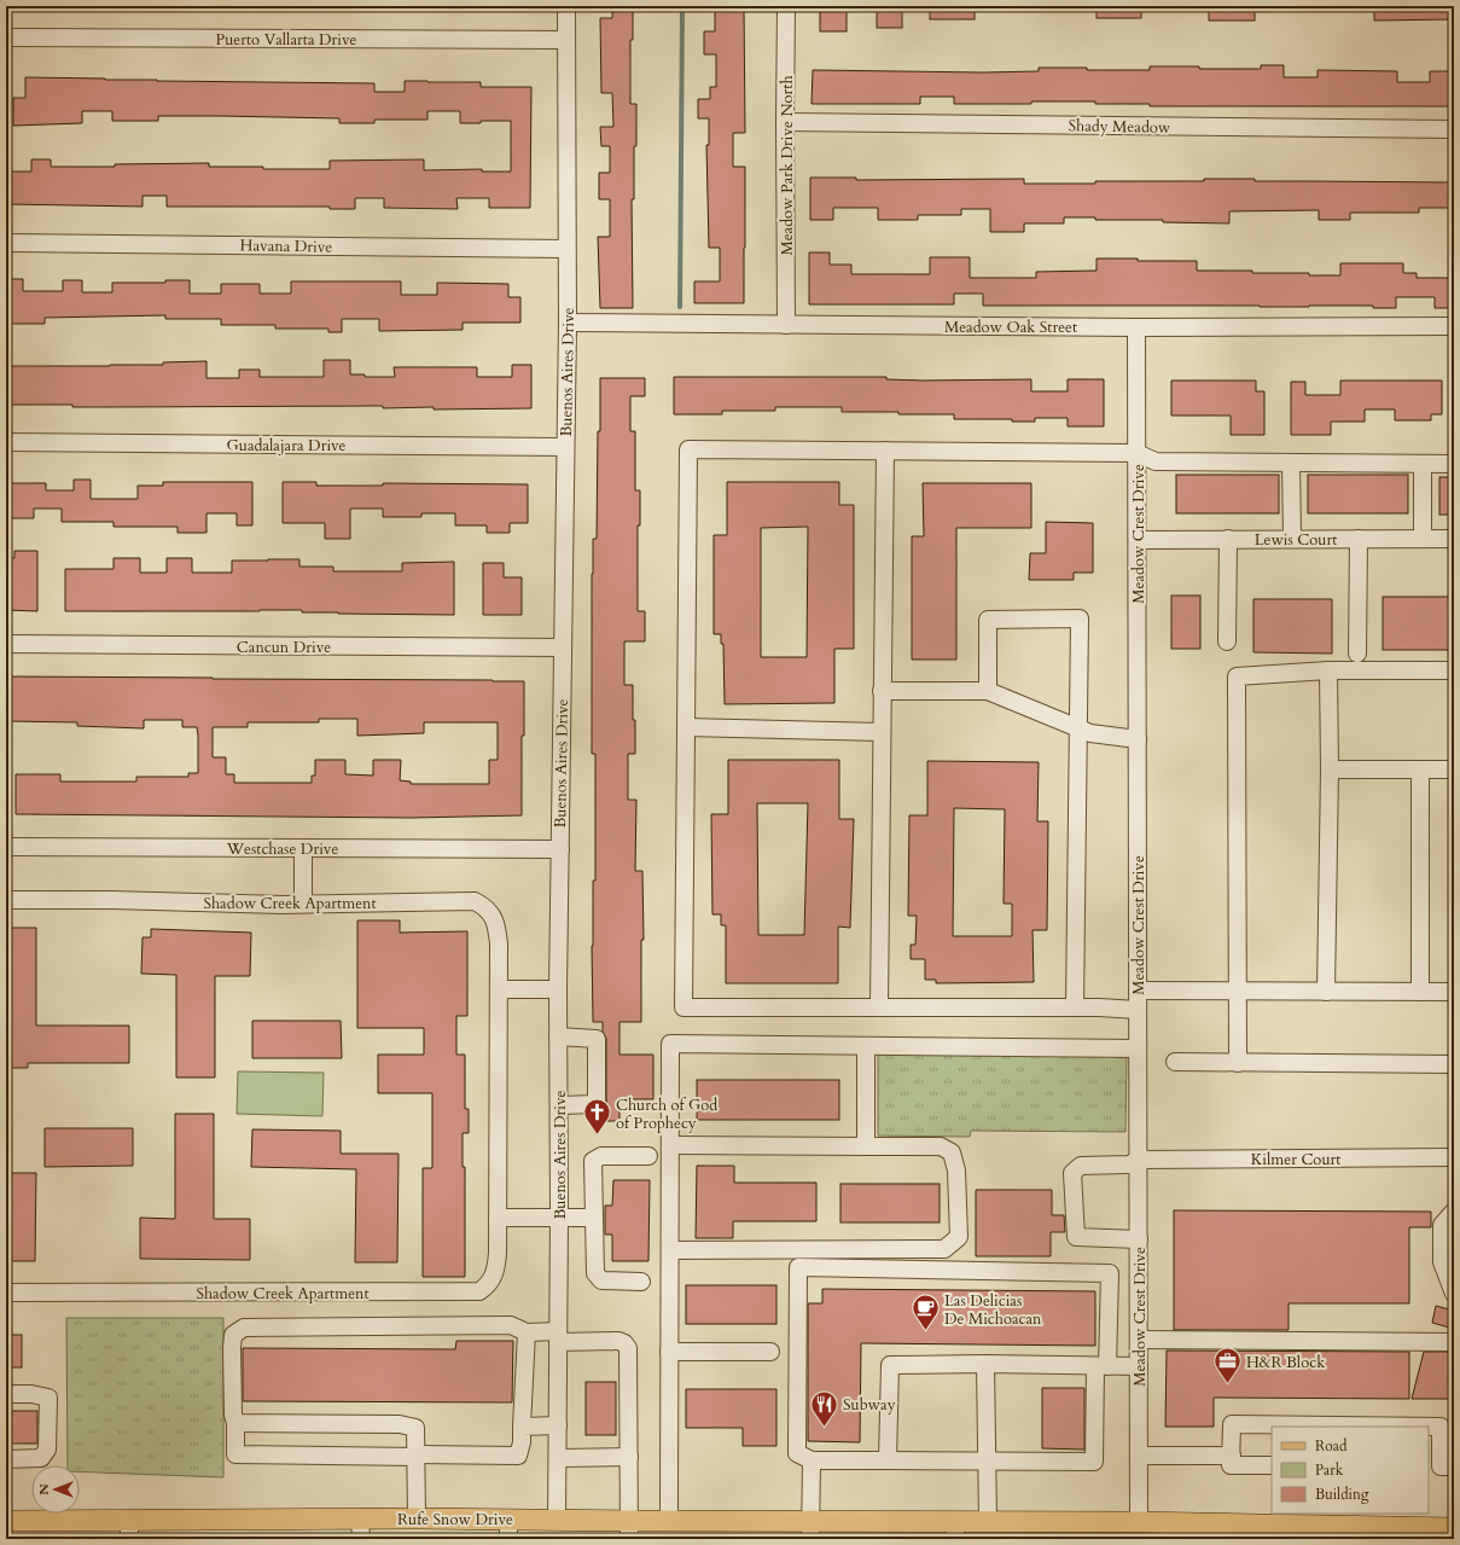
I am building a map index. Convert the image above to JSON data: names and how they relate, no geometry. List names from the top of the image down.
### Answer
{
  "streets": {
    "main road": ["Rufe Snow Drive"],
    "street": [
      "Puerto Vallarta Drive",
      "Shady Meadow",
      "Meadow Park Drive North",
      "Havana Drive",
      "Meadow Oak Street",
      "Buenos Aires Drive",
      "Guadalajara Drive",
      "Meadow Crest Drive",
      "Lewis Court",
      "Cancun Drive",
      "Westchase Drive",
      "Shadow Creek Apartment",
      "Kilmer Court"
    ]
  },
  "crossings": [
    ["Puerto Vallarta Drive", "Buenos Aires Drive"],
    ["Shady Meadow", "Meadow Park Drive North"],
    ["Meadow Park Drive North", "Meadow Oak Street"],
    ["Havana Drive", "Buenos Aires Drive"],
    ["Meadow Oak Street", "Buenos Aires Drive"],
    ["Meadow Oak Street", "Meadow Crest Drive"],
    ["Buenos Aires Drive", "Guadalajara Drive"],
    ["Buenos Aires Drive", "Cancun Drive"],
    ["Buenos Aires Drive", "Westchase Drive"],
    ["Buenos Aires Drive", "Rufe Snow Drive"],
    ["Meadow Crest Drive", "Lewis Court"],
    ["Meadow Crest Drive", "Kilmer Court"],
    ["Meadow Crest Drive", "Rufe Snow Drive"]
  ],
  "places": {
    "church": ["Church of God of Prophecy"],
    "cafe": ["Las Delicias De Michoacan"],
    "office": ["H&R Block"],
    "restaurant": ["Subway"]
  },
  "legend": ["Road", "Park", "Building"],
  "north": "left"
}
